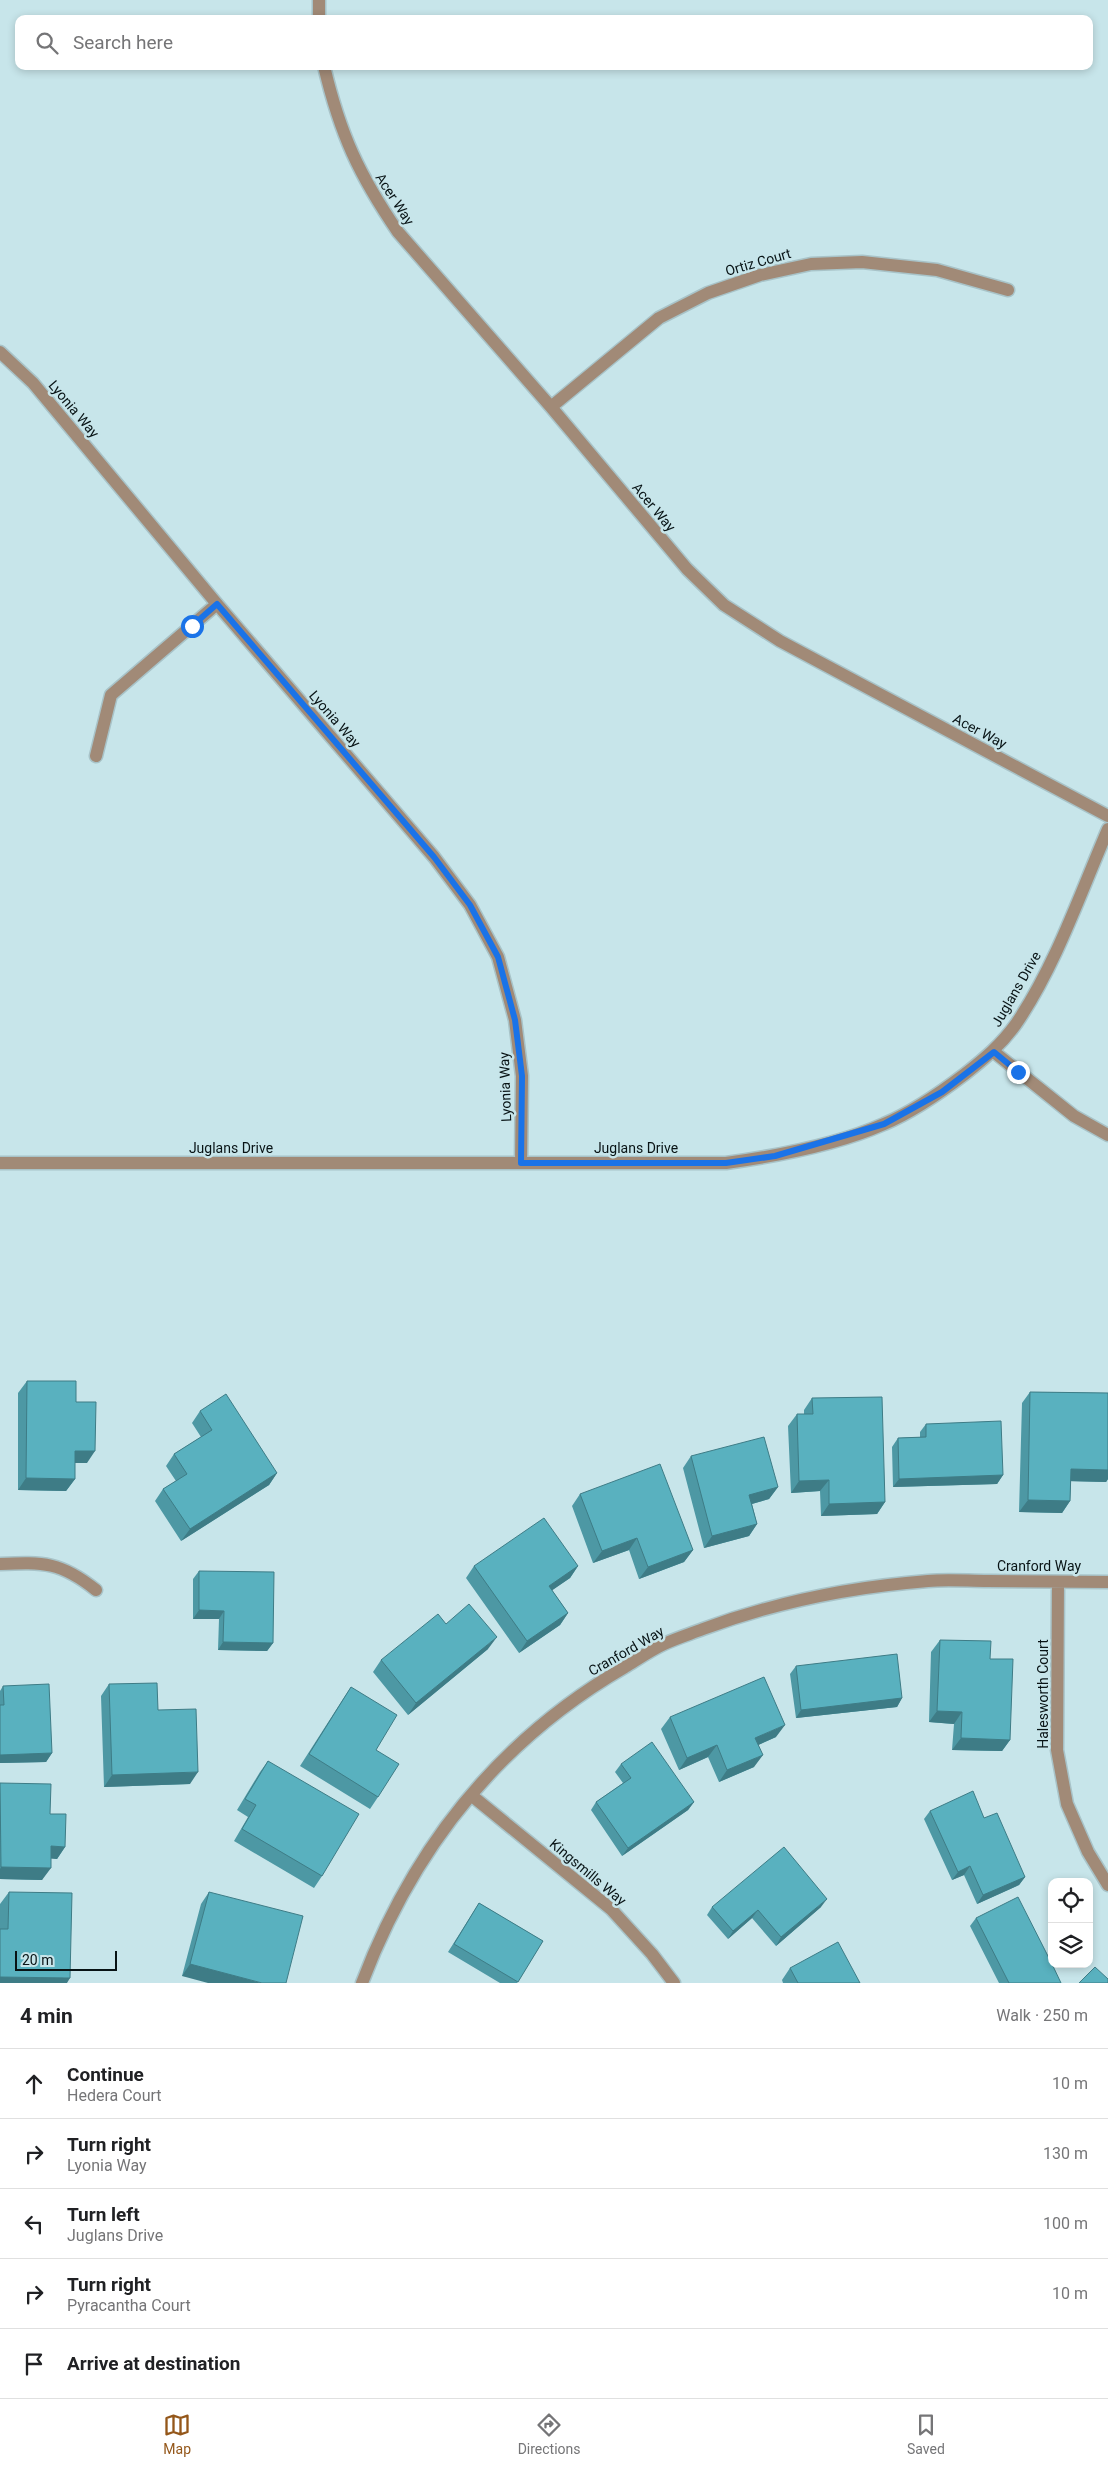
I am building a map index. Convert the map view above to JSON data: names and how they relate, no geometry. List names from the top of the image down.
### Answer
{
  "streets": {
    "street": [
      "Acer Way",
      "Ortiz Court",
      "Lyonia Way",
      "Juglans Drive",
      "Cranford Way",
      "Halesworth Court",
      "Kingsmills Way"
    ]
  },
  "crossings": [
    ["Acer Way", "Ortiz Court"],
    ["Lyonia Way", "Juglans Drive"],
    ["Cranford Way", "Halesworth Court"],
    ["Cranford Way", "Kingsmills Way"]
  ],
  "scale_bar": "20 m",
  "page": {
    "search": "Search here",
    "scale": "20 m",
    "heading": ["4 min", "Walk · 250 m"],
    "list": [
      ["Continue", "Hedera Court", "10 m"],
      ["Turn right", "Lyonia Way", "130 m"],
      ["Turn left", "Juglans Drive", "100 m"],
      ["Turn right", "Pyracantha Court", "10 m"],
      "Arrive at destination"
    ],
    "nav": ["Map", "Directions", "Saved"]
  }
}
